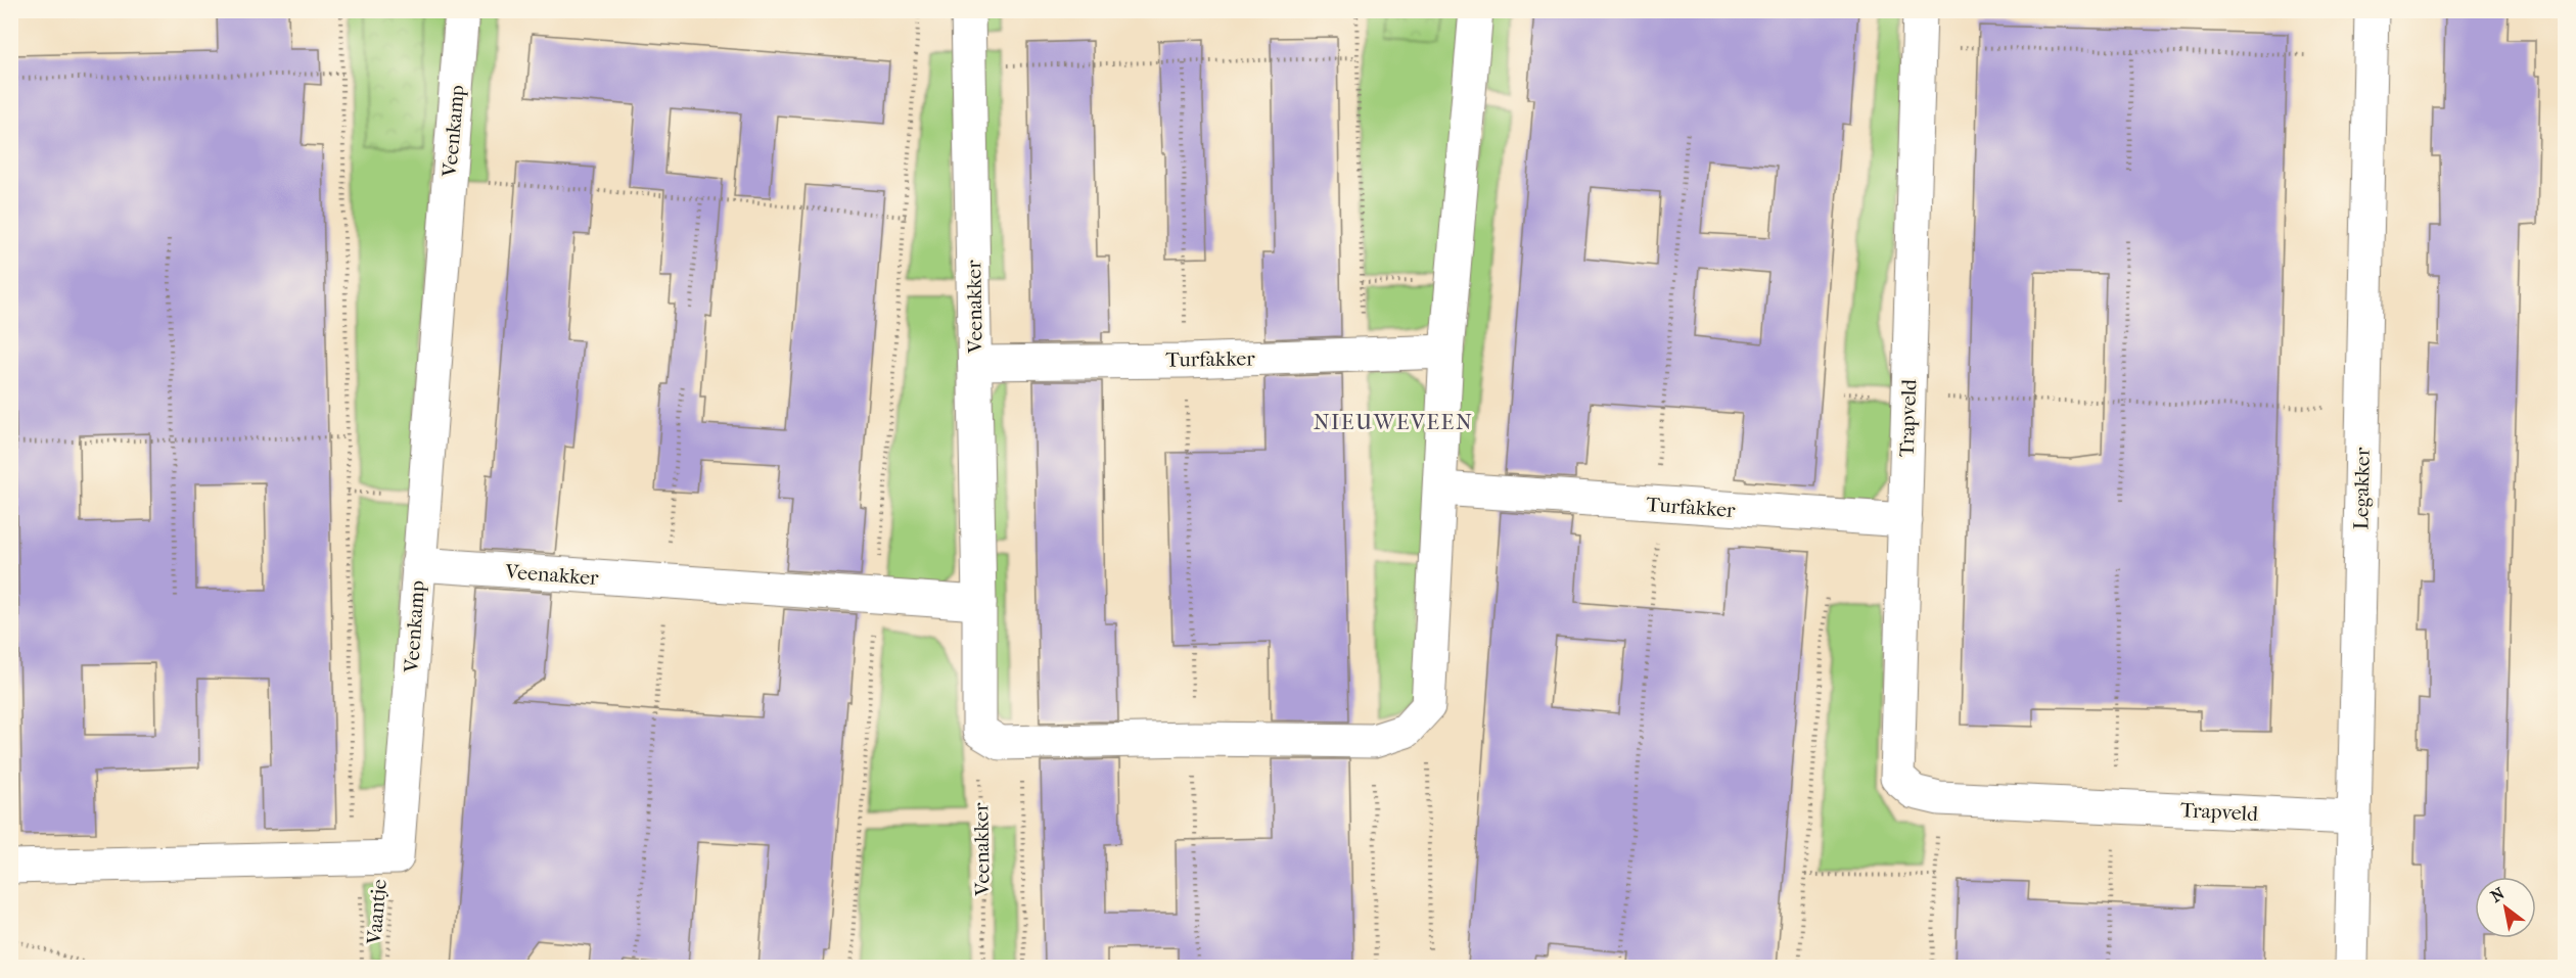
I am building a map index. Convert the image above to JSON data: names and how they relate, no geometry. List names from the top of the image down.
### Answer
{
  "streets": {
    "street": [
      "Veenkamp",
      "Veenakker",
      "Turfakker",
      "Trapveld",
      "Legakker"
    ],
    "path": ["Vaantje"]
  },
  "crossings": [
    ["Veenkamp", "Veenakker"],
    ["Veenkamp", "Vaantje"],
    ["Veenakker", "Turfakker"],
    ["Turfakker", "Trapveld"],
    ["Trapveld", "Legakker"]
  ],
  "districts": ["NIEUWEVEEN"],
  "north": "top left"
}
